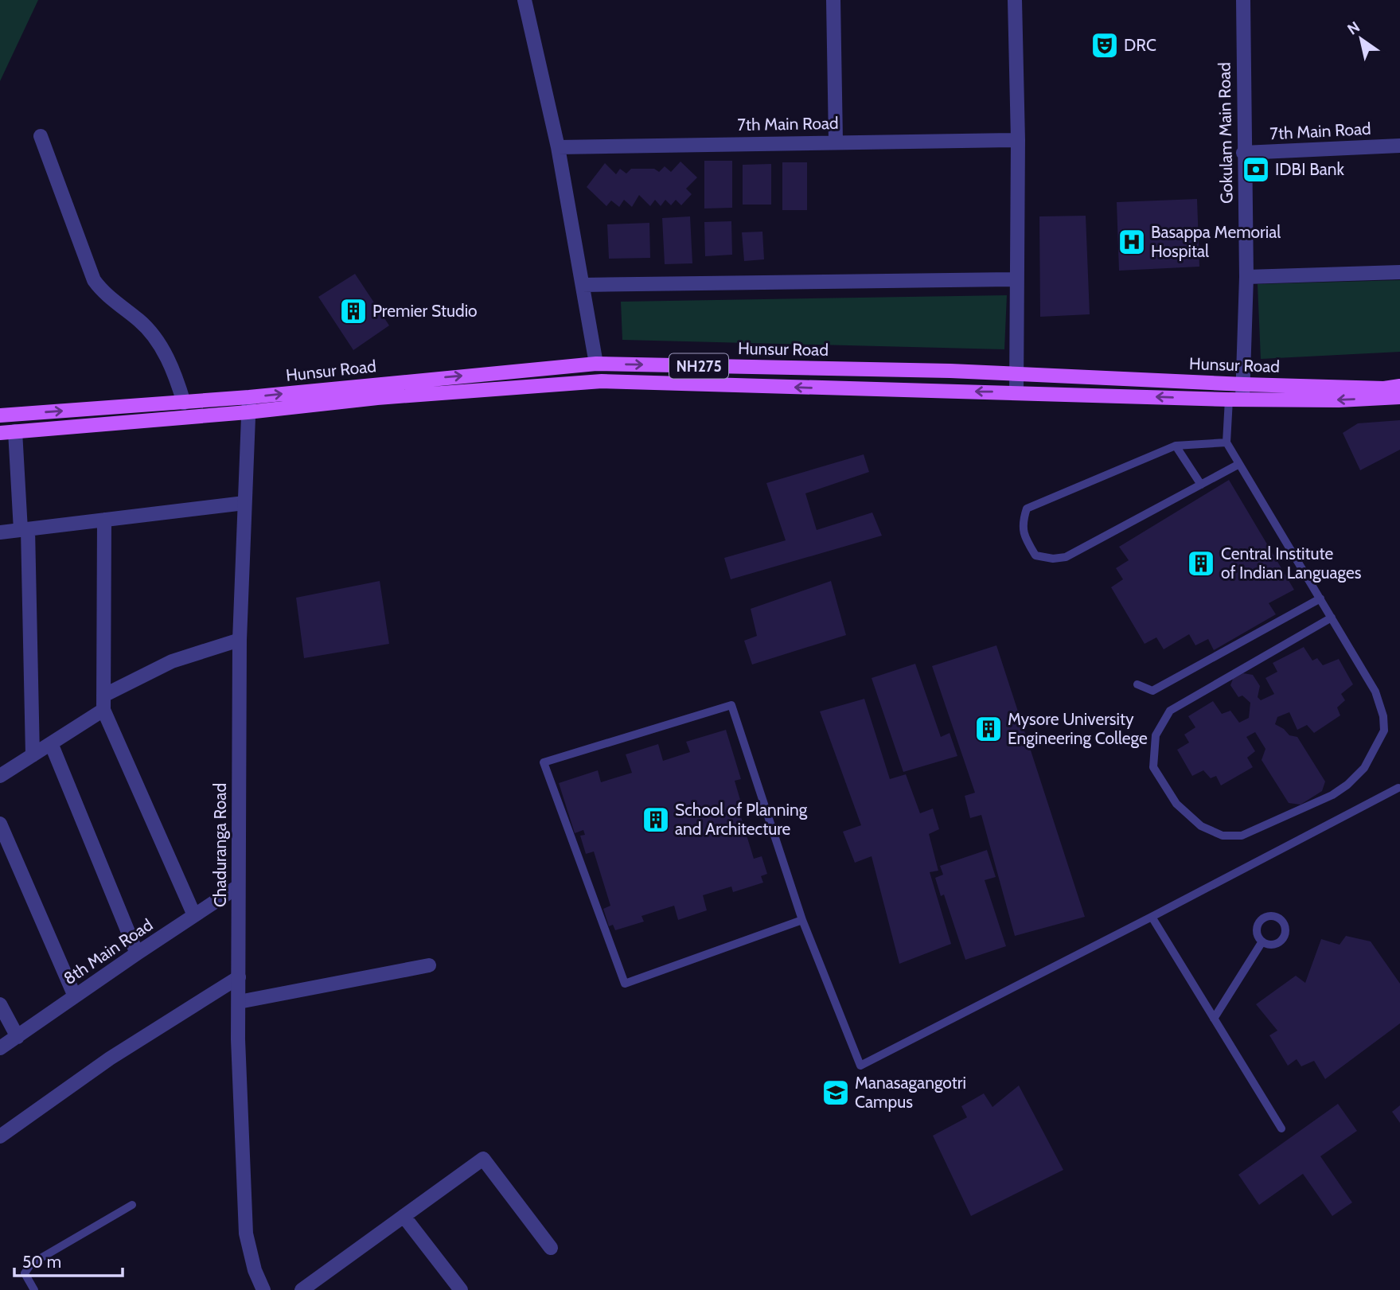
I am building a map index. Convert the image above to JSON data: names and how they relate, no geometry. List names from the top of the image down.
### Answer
{
  "streets": {
    "main road": ["Hunsur Road", "NH275"],
    "street": [
      "7th Main Road",
      "Gokulam Main Road",
      "Chaduranga Road",
      "8th Main Road"
    ]
  },
  "crossings": [
    ["7th Main Road", "Gokulam Main Road"],
    ["Gokulam Main Road", "Hunsur Road"],
    ["Hunsur Road", "Chaduranga Road"],
    ["Chaduranga Road", "8th Main Road"]
  ],
  "places": {
    "theatre": ["DRC"],
    "bank": ["IDBI Bank"],
    "hospital": ["Basappa Memorial Hospital"],
    "building": [
      "Premier Studio",
      "Central Institute of Indian Languages",
      "Mysore University Engineering College",
      "School of Planning and Architecture"
    ],
    "school or university": ["Manasagangotri Campus"]
  },
  "scale_bar": "50 m",
  "north": "top left"
}
